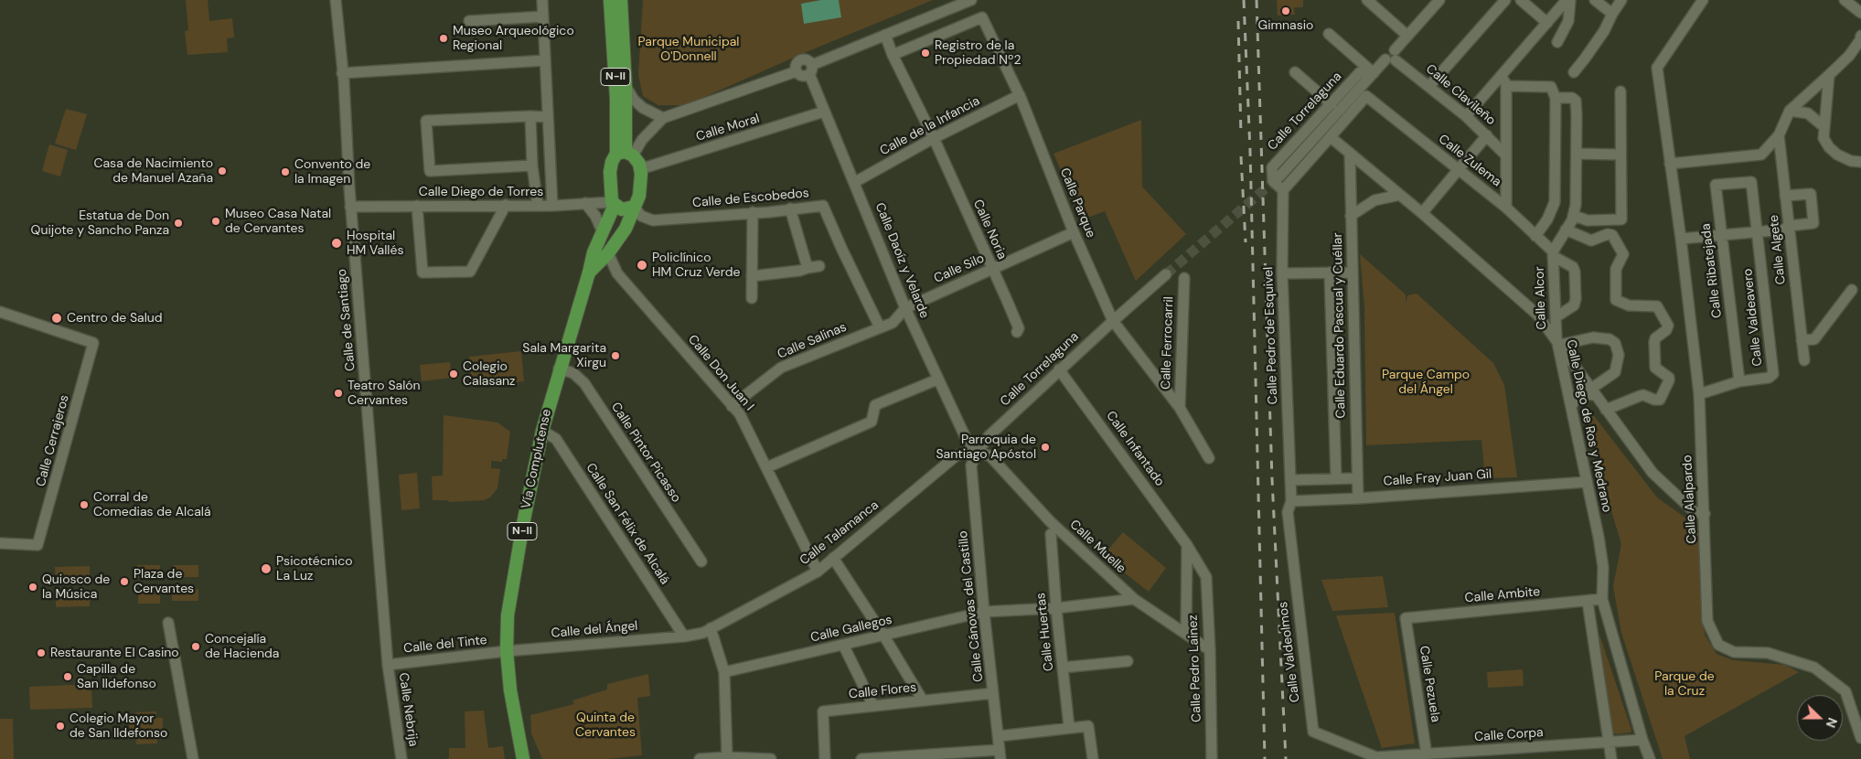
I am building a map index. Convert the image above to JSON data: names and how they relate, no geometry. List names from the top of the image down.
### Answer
{
  "streets": {
    "main road": ["N-II", "Vía Complutense"],
    "street": [
      "Calle Clavileño",
      "Calle Torrelaguna",
      "Calle de la Infancia",
      "Calle Moral",
      "Calle Zulema",
      "Calle Diego de Torres",
      "Calle de Escobedos",
      "Calle Parque",
      "Calle Noria",
      "Calle Algete",
      "Calle Daoíz y Velarde",
      "Calle Silo",
      "Calle Ribatejada",
      "Calle Alcor",
      "Calle Valdeavero",
      "Calle de Santiago",
      "Calle Eduardo Pascual y Cuéllar",
      "Calle Pedro de Esquivel",
      "Calle Salinas",
      "Calle Ferrocarril",
      "Calle Don Juan I",
      "Calle Diego de Ros y Medrano",
      "Calle Cerrajeros",
      "Calle Infantado",
      "Calle Pintor Picasso",
      "Calle Fray Juan Gil",
      "Calle Alalpardo",
      "Calle San Félix de Alcalá",
      "Calle Talamanca",
      "Calle Muelle",
      "Calle Ambite",
      "Calle Cánovas del Castillo",
      "Calle Gallegos",
      "Calle del Ángel",
      "Calle Huertas",
      "Calle del Tinte",
      "Calle Valdeolmos",
      "Calle Pedro Lainez",
      "Calle Pezuela",
      "Calle Flores",
      "Calle Nebrija",
      "Calle Corpa"
    ]
  },
  "crossings": [
    ["Calle Clavileño", "Calle Torrelaguna"],
    ["Calle Torrelaguna", "Calle Parque"],
    ["Calle Torrelaguna", "Calle Daoíz y Velarde"],
    ["Calle Torrelaguna", "Calle Pedro de Esquivel"],
    ["Calle Torrelaguna", "Calle Infantado"],
    ["Calle Torrelaguna", "Calle Talamanca"],
    ["Calle Torrelaguna", "Calle Muelle"],
    ["Calle Torrelaguna", "Calle Cánovas del Castillo"],
    ["Calle de la Infancia", "Calle Parque"],
    ["Calle de la Infancia", "Calle Noria"],
    ["Calle de la Infancia", "Calle Daoíz y Velarde"],
    ["Calle Moral", "Calle Daoíz y Velarde"],
    ["Calle Moral", "Vía Complutense"],
    ["Calle Zulema", "Calle Alcor"],
    ["Calle Zulema", "Calle Diego de Ros y Medrano"],
    ["Calle Diego de Torres", "Calle de Santiago"],
    ["Calle Diego de Torres", "Vía Complutense"],
    ["Calle de Escobedos", "Calle Salinas"],
    ["Calle de Escobedos", "Vía Complutense"],
    ["Calle Parque", "Calle Noria"],
    ["Calle Parque", "Calle Silo"],
    ["Calle Parque", "Calle Ferrocarril"],
    ["Calle Noria", "Calle Silo"],
    ["Calle Daoíz y Velarde", "Calle Silo"],
    ["Calle Daoíz y Velarde", "Calle Salinas"],
    ["Calle Daoíz y Velarde", "Calle Talamanca"],
    ["Calle Daoíz y Velarde", "Calle Muelle"],
    ["Calle Daoíz y Velarde", "Calle Cánovas del Castillo"],
    ["Calle Silo", "Calle Salinas"],
    ["Calle Ribatejada", "Calle Valdeavero"],
    ["Calle Alcor", "Calle Diego de Ros y Medrano"],
    ["Calle Valdeavero", "Calle Alalpardo"],
    ["Calle de Santiago", "Calle del Tinte"],
    ["Calle de Santiago", "Calle Nebrija"],
    ["Calle Eduardo Pascual y Cuéllar", "Calle Diego de Ros y Medrano"],
    ["Calle Eduardo Pascual y Cuéllar", "Calle Fray Juan Gil"],
    ["Calle Pedro de Esquivel", "Calle Fray Juan Gil"],
    ["Calle Pedro de Esquivel", "Calle Valdeolmos"],
    ["Calle Salinas", "Calle Don Juan I"],
    ["Calle Don Juan I", "Vía Complutense"],
    ["Calle Don Juan I", "Calle Talamanca"],
    ["Calle Diego de Ros y Medrano", "Calle Fray Juan Gil"],
    ["Calle Diego de Ros y Medrano", "Calle Ambite"],
    ["Calle Diego de Ros y Medrano", "Calle Corpa"],
    ["Calle Infantado", "Calle Pedro Lainez"],
    ["Calle Pintor Picasso", "Vía Complutense"],
    ["Vía Complutense", "Calle San Félix de Alcalá"],
    ["Vía Complutense", "Calle del Ángel"],
    ["Vía Complutense", "Calle del Tinte"],
    ["Calle Fray Juan Gil", "Calle Valdeolmos"],
    ["Calle San Félix de Alcalá", "Calle Talamanca"],
    ["Calle San Félix de Alcalá", "Calle del Ángel"],
    ["Calle Talamanca", "Calle Muelle"],
    ["Calle Talamanca", "Calle Cánovas del Castillo"],
    ["Calle Talamanca", "Calle del Ángel"],
    ["Calle Muelle", "Calle Cánovas del Castillo"],
    ["Calle Muelle", "Calle Gallegos"],
    ["Calle Muelle", "Calle Pedro Lainez"],
    ["Calle Ambite", "Calle Pezuela"],
    ["Calle Cánovas del Castillo", "Calle Gallegos"],
    ["Calle Cánovas del Castillo", "Calle Flores"],
    ["Calle Gallegos", "Calle Huertas"],
    ["Calle del Ángel", "Calle del Tinte"],
    ["Calle del Tinte", "Calle Nebrija"],
    ["Calle Valdeolmos", "Calle Corpa"],
    ["Calle Pezuela", "Calle Corpa"]
  ],
  "parks": [
    "Parque Municipal O'Donnell",
    "Parque Campo del Ángel",
    "Parque de la Cruz",
    "Quinta de Cervantes"
  ],
  "places": [
    "Gimnasio",
    "Museo Arqueológico Regional",
    "Registro de la Propiedad Nº2",
    "Casa de Nacimiento de Manuel Azaña",
    "Convento de la Imagen",
    "Museo Casa Natal de Cervantes",
    "Estatua de Don Quijote y Sancho Panza",
    "Hospital HM Vallés",
    "Policlínico HM Cruz Verde",
    "Centro de Salud",
    "Sala Margarita Xirgu",
    "Colegio Calasanz",
    "Teatro Salón Cervantes",
    "Parroquia de Santiago Apóstol",
    "Corral de Comedias de Alcalá",
    "Psicotécnico La Luz",
    "Plaza de Cervantes",
    "Quiosco de la Música",
    "Concejalía de Hacienda",
    "Restaurante El Casino",
    "Capilla de San Ildefonso",
    "Colegio Mayor de San Ildefonso"
  ],
  "north": "right"
}
